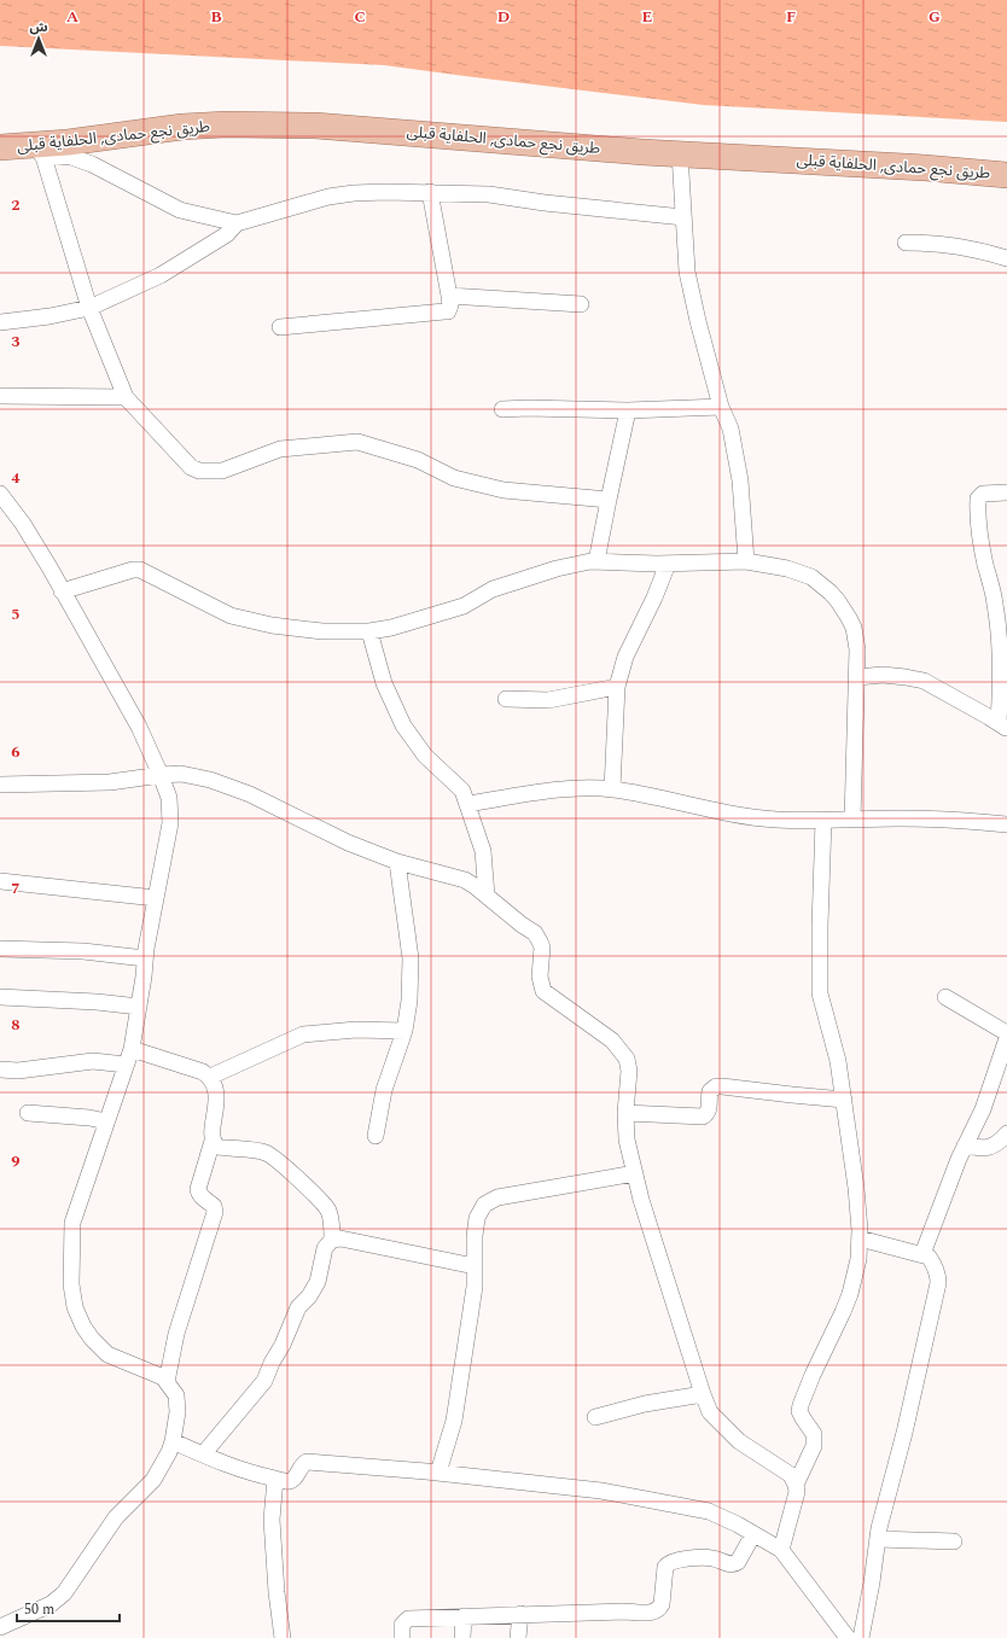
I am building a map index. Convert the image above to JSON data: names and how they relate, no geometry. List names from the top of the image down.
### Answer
{
  "streets": {
    "main road": ["طريق نجع حمادى, الحلفاية قبلى"]
  },
  "scale_bar": "50 m",
  "north": "top",
  "grid": {
    "columns": [
      "A",
      "B",
      "C",
      "D",
      "E",
      "F",
      "G"
    ],
    "rows": [
      "2",
      "3",
      "4",
      "5",
      "6",
      "7",
      "8",
      "9"
    ]
  }
}
